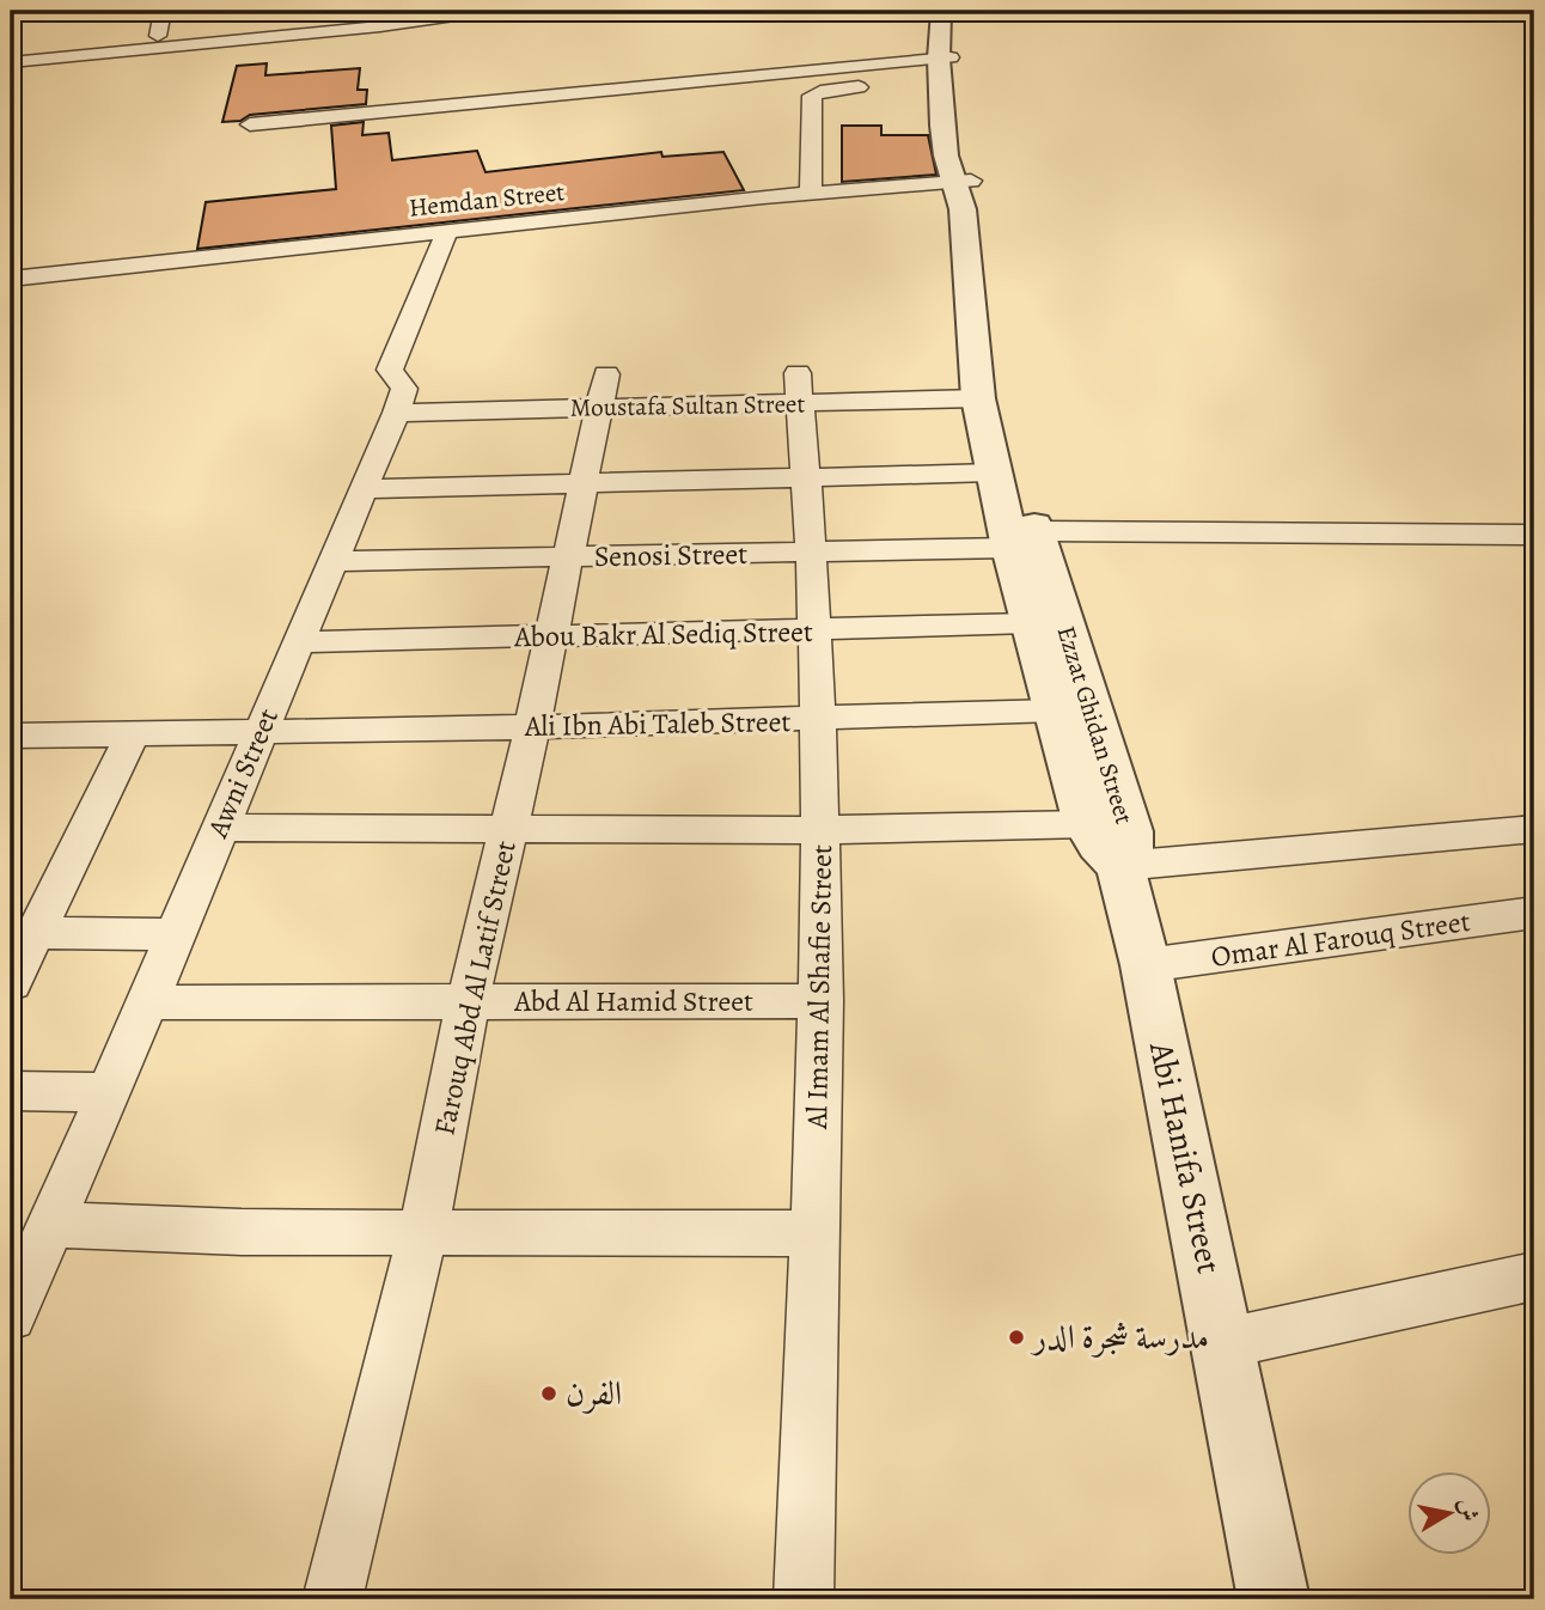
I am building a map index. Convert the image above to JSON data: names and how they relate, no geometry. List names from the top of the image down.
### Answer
{
  "streets": {
    "street": [
      "Hemdan Street",
      "Moustafa Sultan Street",
      "Senosi Street",
      "Abou Bakr Al Sediq Street",
      "Ali Ibn Abi Taleb Street",
      "Ezzat Ghidan Street",
      "Awni Street",
      "Omar Al Farouq Street",
      "Al Imam Al Shafie Street",
      "Farouq Abd Al Latif Street",
      "Abd Al Hamid Street",
      "Abi Hanifa Street"
    ]
  },
  "crossings": [
    ["Hemdan Street", "Ezzat Ghidan Street"],
    ["Hemdan Street", "Awni Street"],
    ["Moustafa Sultan Street", "Ezzat Ghidan Street"],
    ["Moustafa Sultan Street", "Awni Street"],
    ["Moustafa Sultan Street", "Al Imam Al Shafie Street"],
    ["Moustafa Sultan Street", "Farouq Abd Al Latif Street"],
    ["Senosi Street", "Ezzat Ghidan Street"],
    ["Senosi Street", "Awni Street"],
    ["Senosi Street", "Al Imam Al Shafie Street"],
    ["Senosi Street", "Farouq Abd Al Latif Street"],
    ["Abou Bakr Al Sediq Street", "Ezzat Ghidan Street"],
    ["Abou Bakr Al Sediq Street", "Awni Street"],
    ["Abou Bakr Al Sediq Street", "Al Imam Al Shafie Street"],
    ["Abou Bakr Al Sediq Street", "Farouq Abd Al Latif Street"],
    ["Ali Ibn Abi Taleb Street", "Ezzat Ghidan Street"],
    ["Ali Ibn Abi Taleb Street", "Awni Street"],
    ["Ali Ibn Abi Taleb Street", "Al Imam Al Shafie Street"],
    ["Ali Ibn Abi Taleb Street", "Farouq Abd Al Latif Street"],
    ["Ezzat Ghidan Street", "Abi Hanifa Street"],
    ["Awni Street", "Abd Al Hamid Street"],
    ["Omar Al Farouq Street", "Abi Hanifa Street"],
    ["Al Imam Al Shafie Street", "Abd Al Hamid Street"],
    ["Farouq Abd Al Latif Street", "Abd Al Hamid Street"]
  ],
  "places": ["مدرسة شجرة الدر", "الفرن"],
  "north": "right"
}
